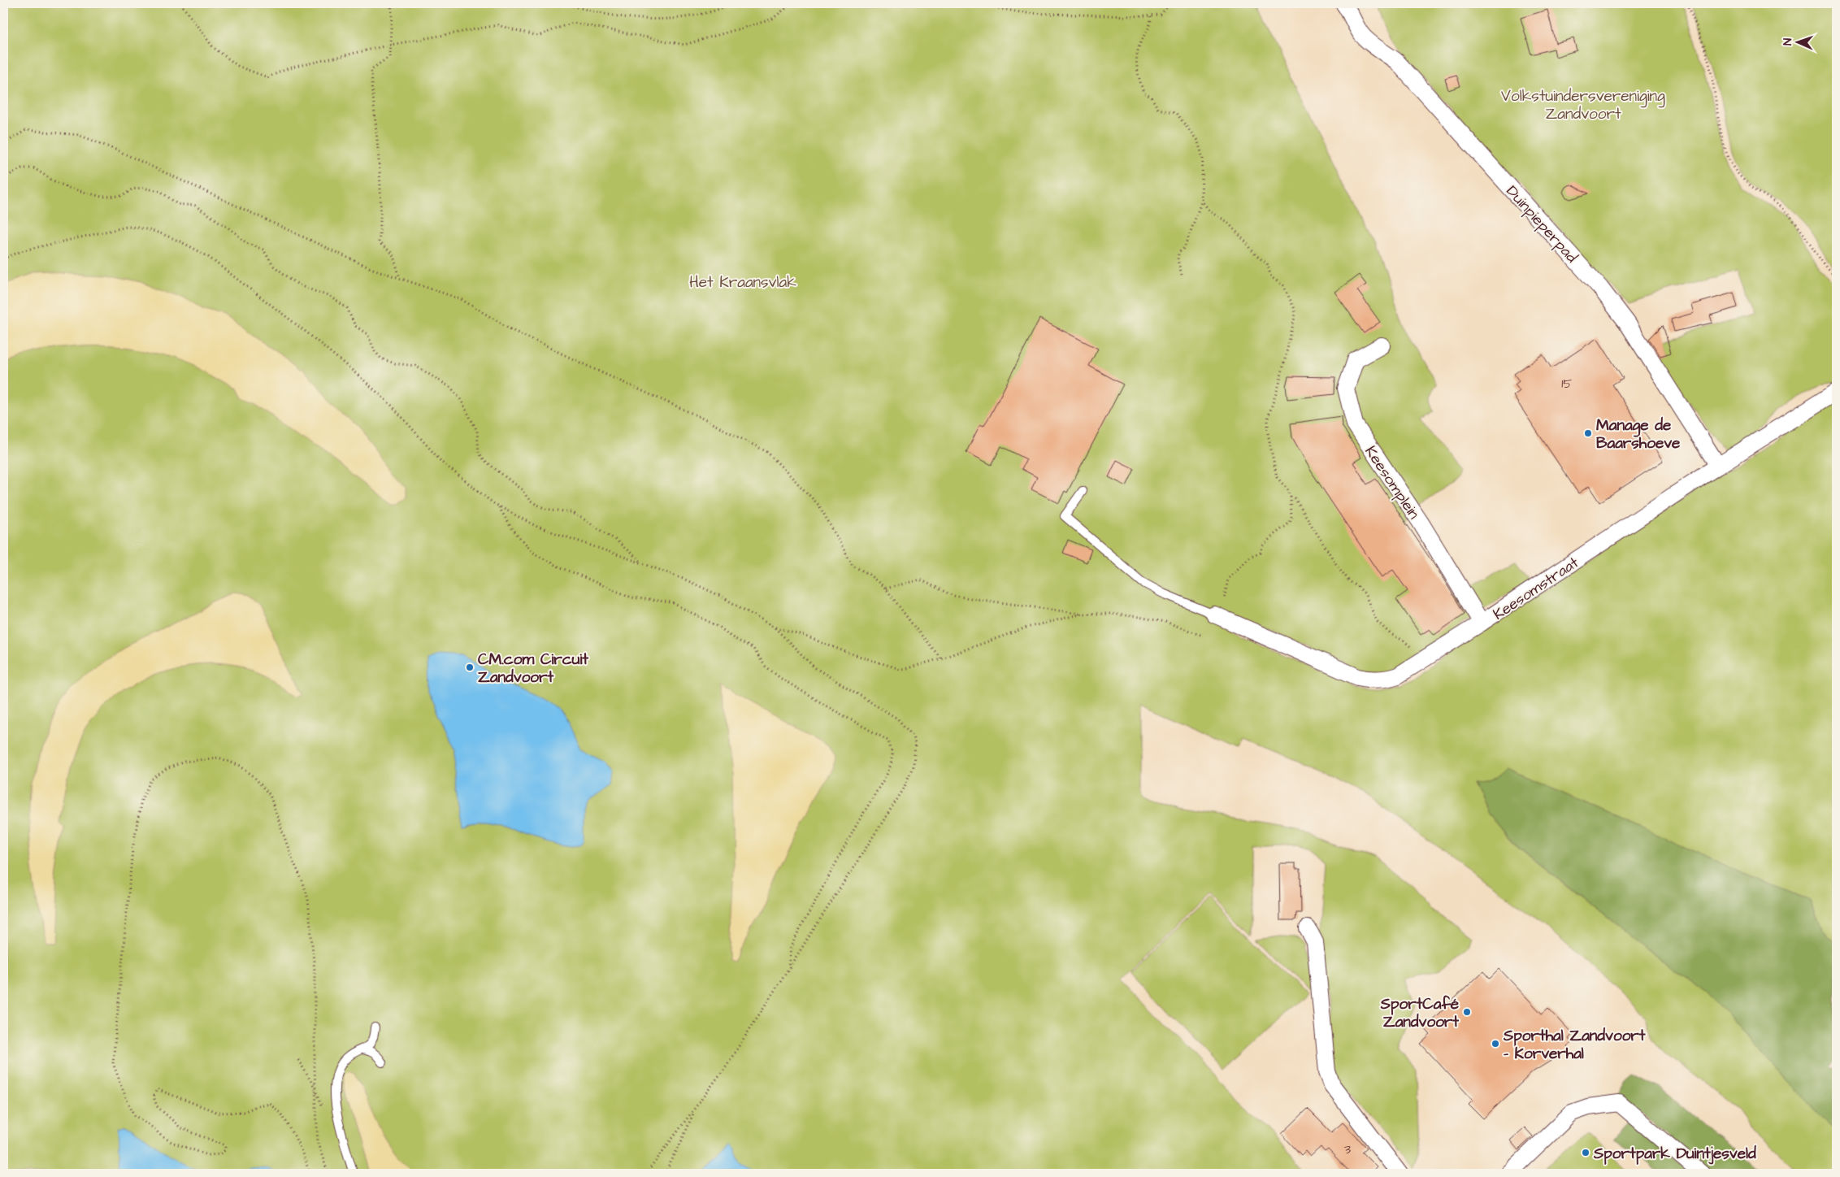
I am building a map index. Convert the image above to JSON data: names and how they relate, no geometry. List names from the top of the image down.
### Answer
{
  "streets": {
    "street": ["Duinpieperpad", "Keesomplein", "Keesomstraat"]
  },
  "crossings": [
    ["Duinpieperpad", "Keesomstraat"],
    ["Keesomplein", "Keesomstraat"]
  ],
  "parks": ["Volkstuindersvereniging Zandvoort", "Het Kraansvlak"],
  "places": [
    "Manage de Baarshoeve",
    "CM.com Circuit Zandvoort",
    "SportCafé Zandvoort",
    "Sporthal Zandvoort - Korverhal",
    "Sportpark Duintjesveld"
  ],
  "house_numbers": ["15", "3"],
  "north": "left"
}
